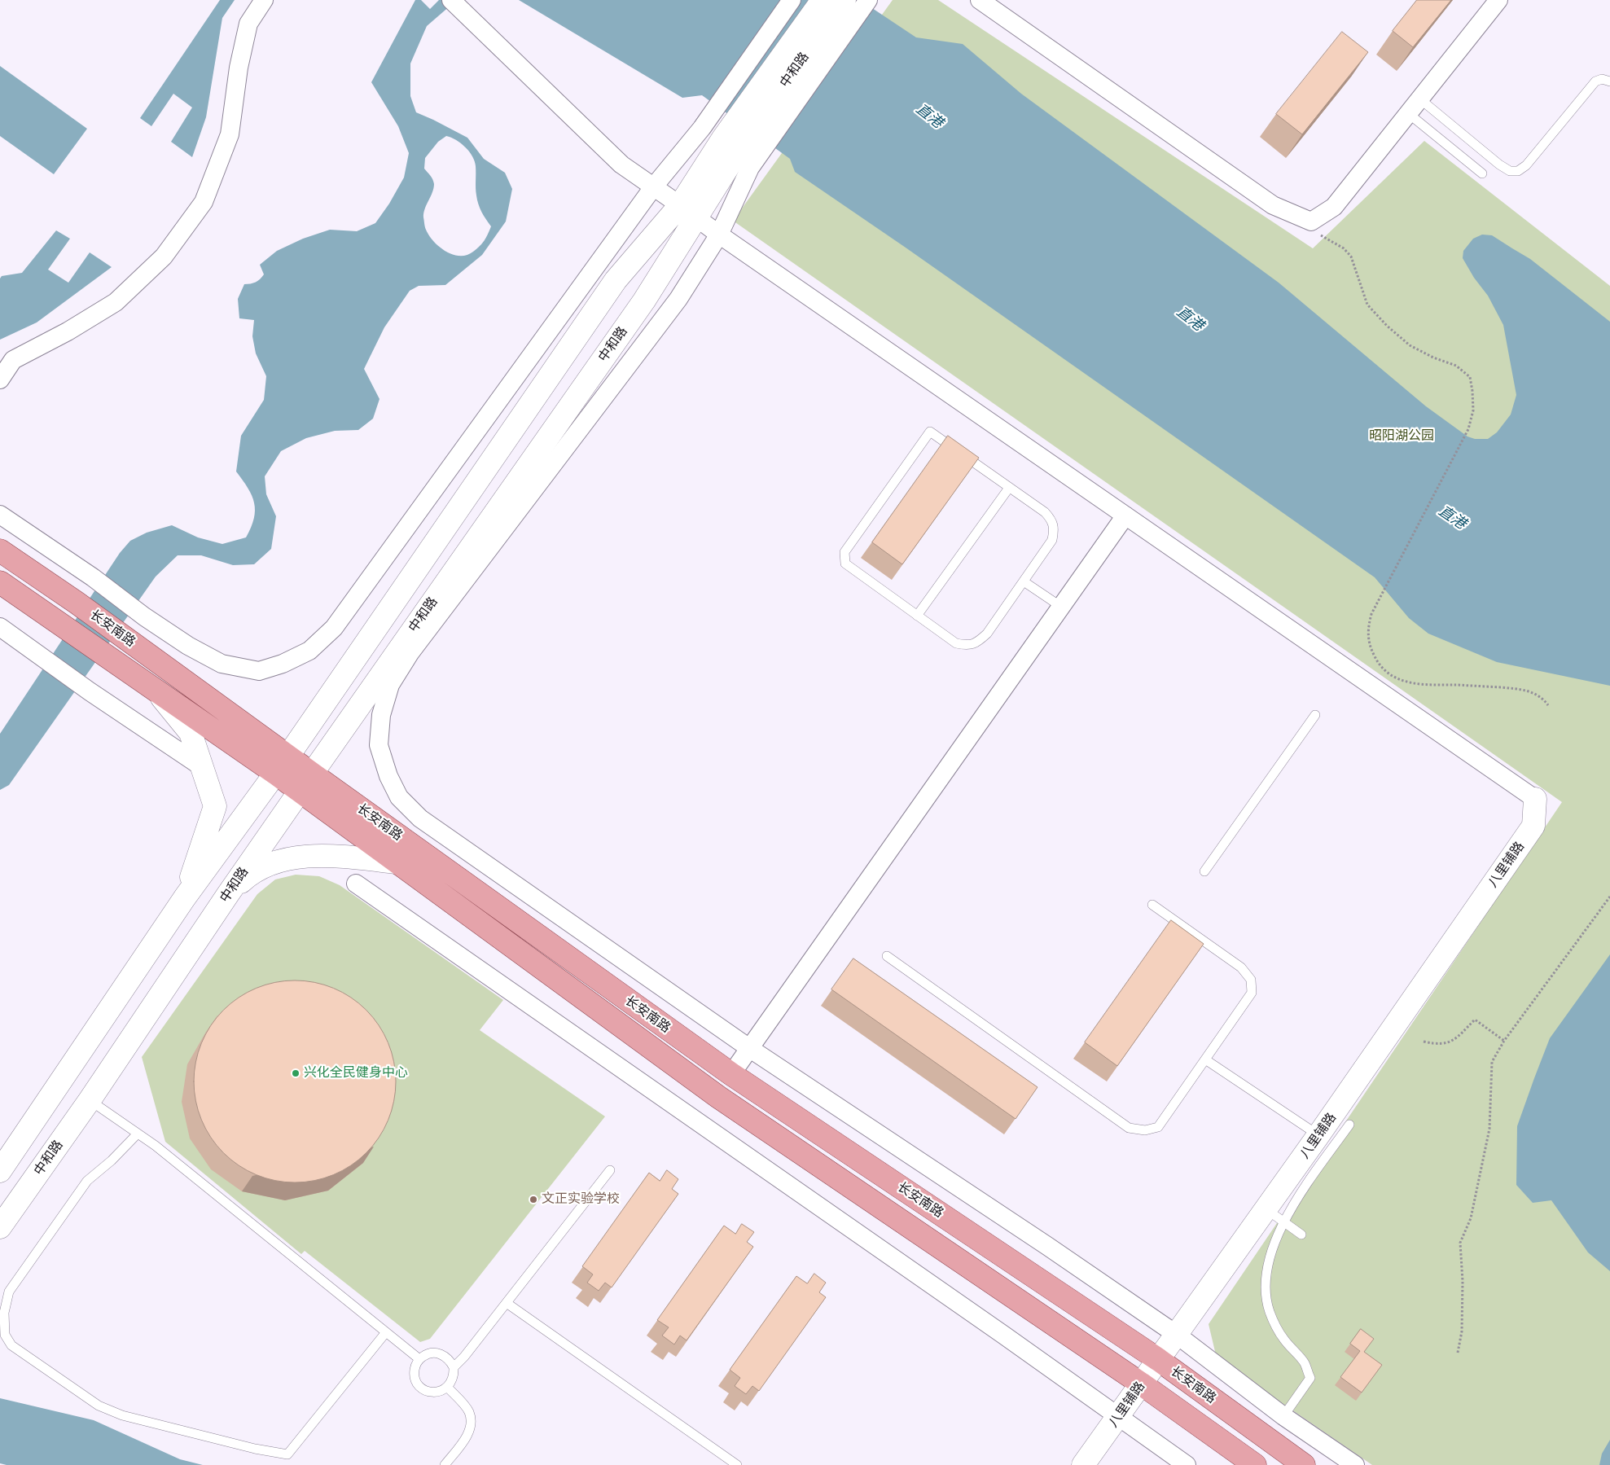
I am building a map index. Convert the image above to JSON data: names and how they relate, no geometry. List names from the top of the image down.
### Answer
{
  "streets": {
    "main road": ["中和路", "长安南路", "八里铺路"]
  },
  "crossings": [
    ["中和路", "长安南路"],
    ["长安南路", "八里铺路"]
  ],
  "water": ["直港"],
  "parks": ["昭阳湖公园"],
  "places": ["兴化全民健身中心", "文正实验学校"]
}
